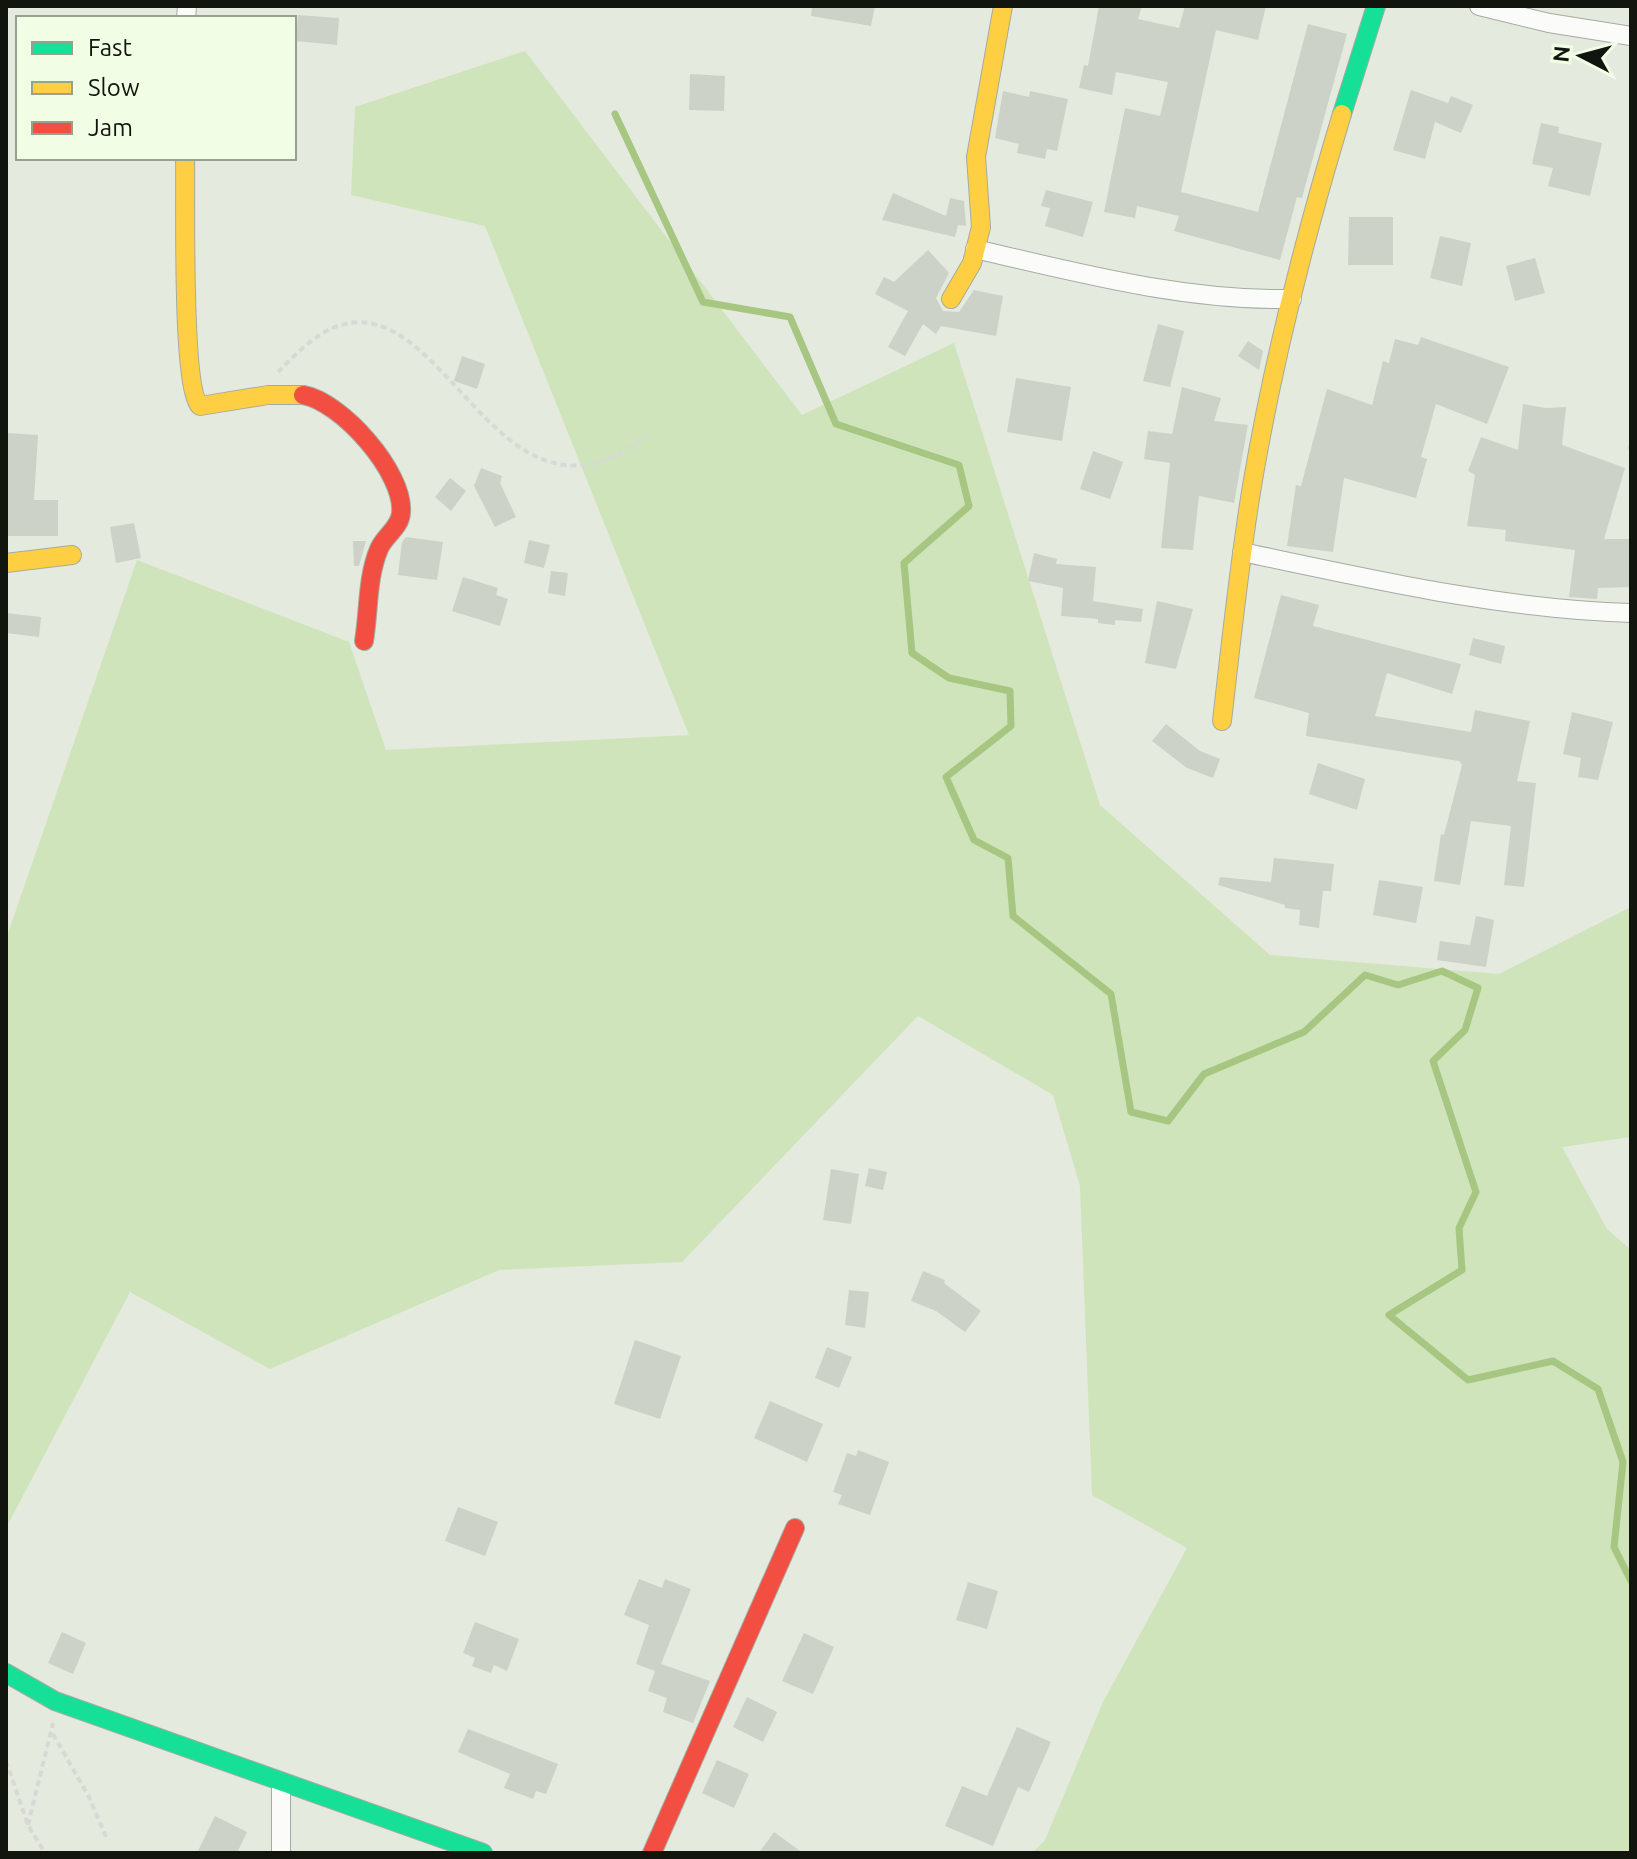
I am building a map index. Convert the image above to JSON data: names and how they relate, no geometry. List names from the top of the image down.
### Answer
{
  "legend": ["Fast", "Slow", "Jam"],
  "north": "left"
}
